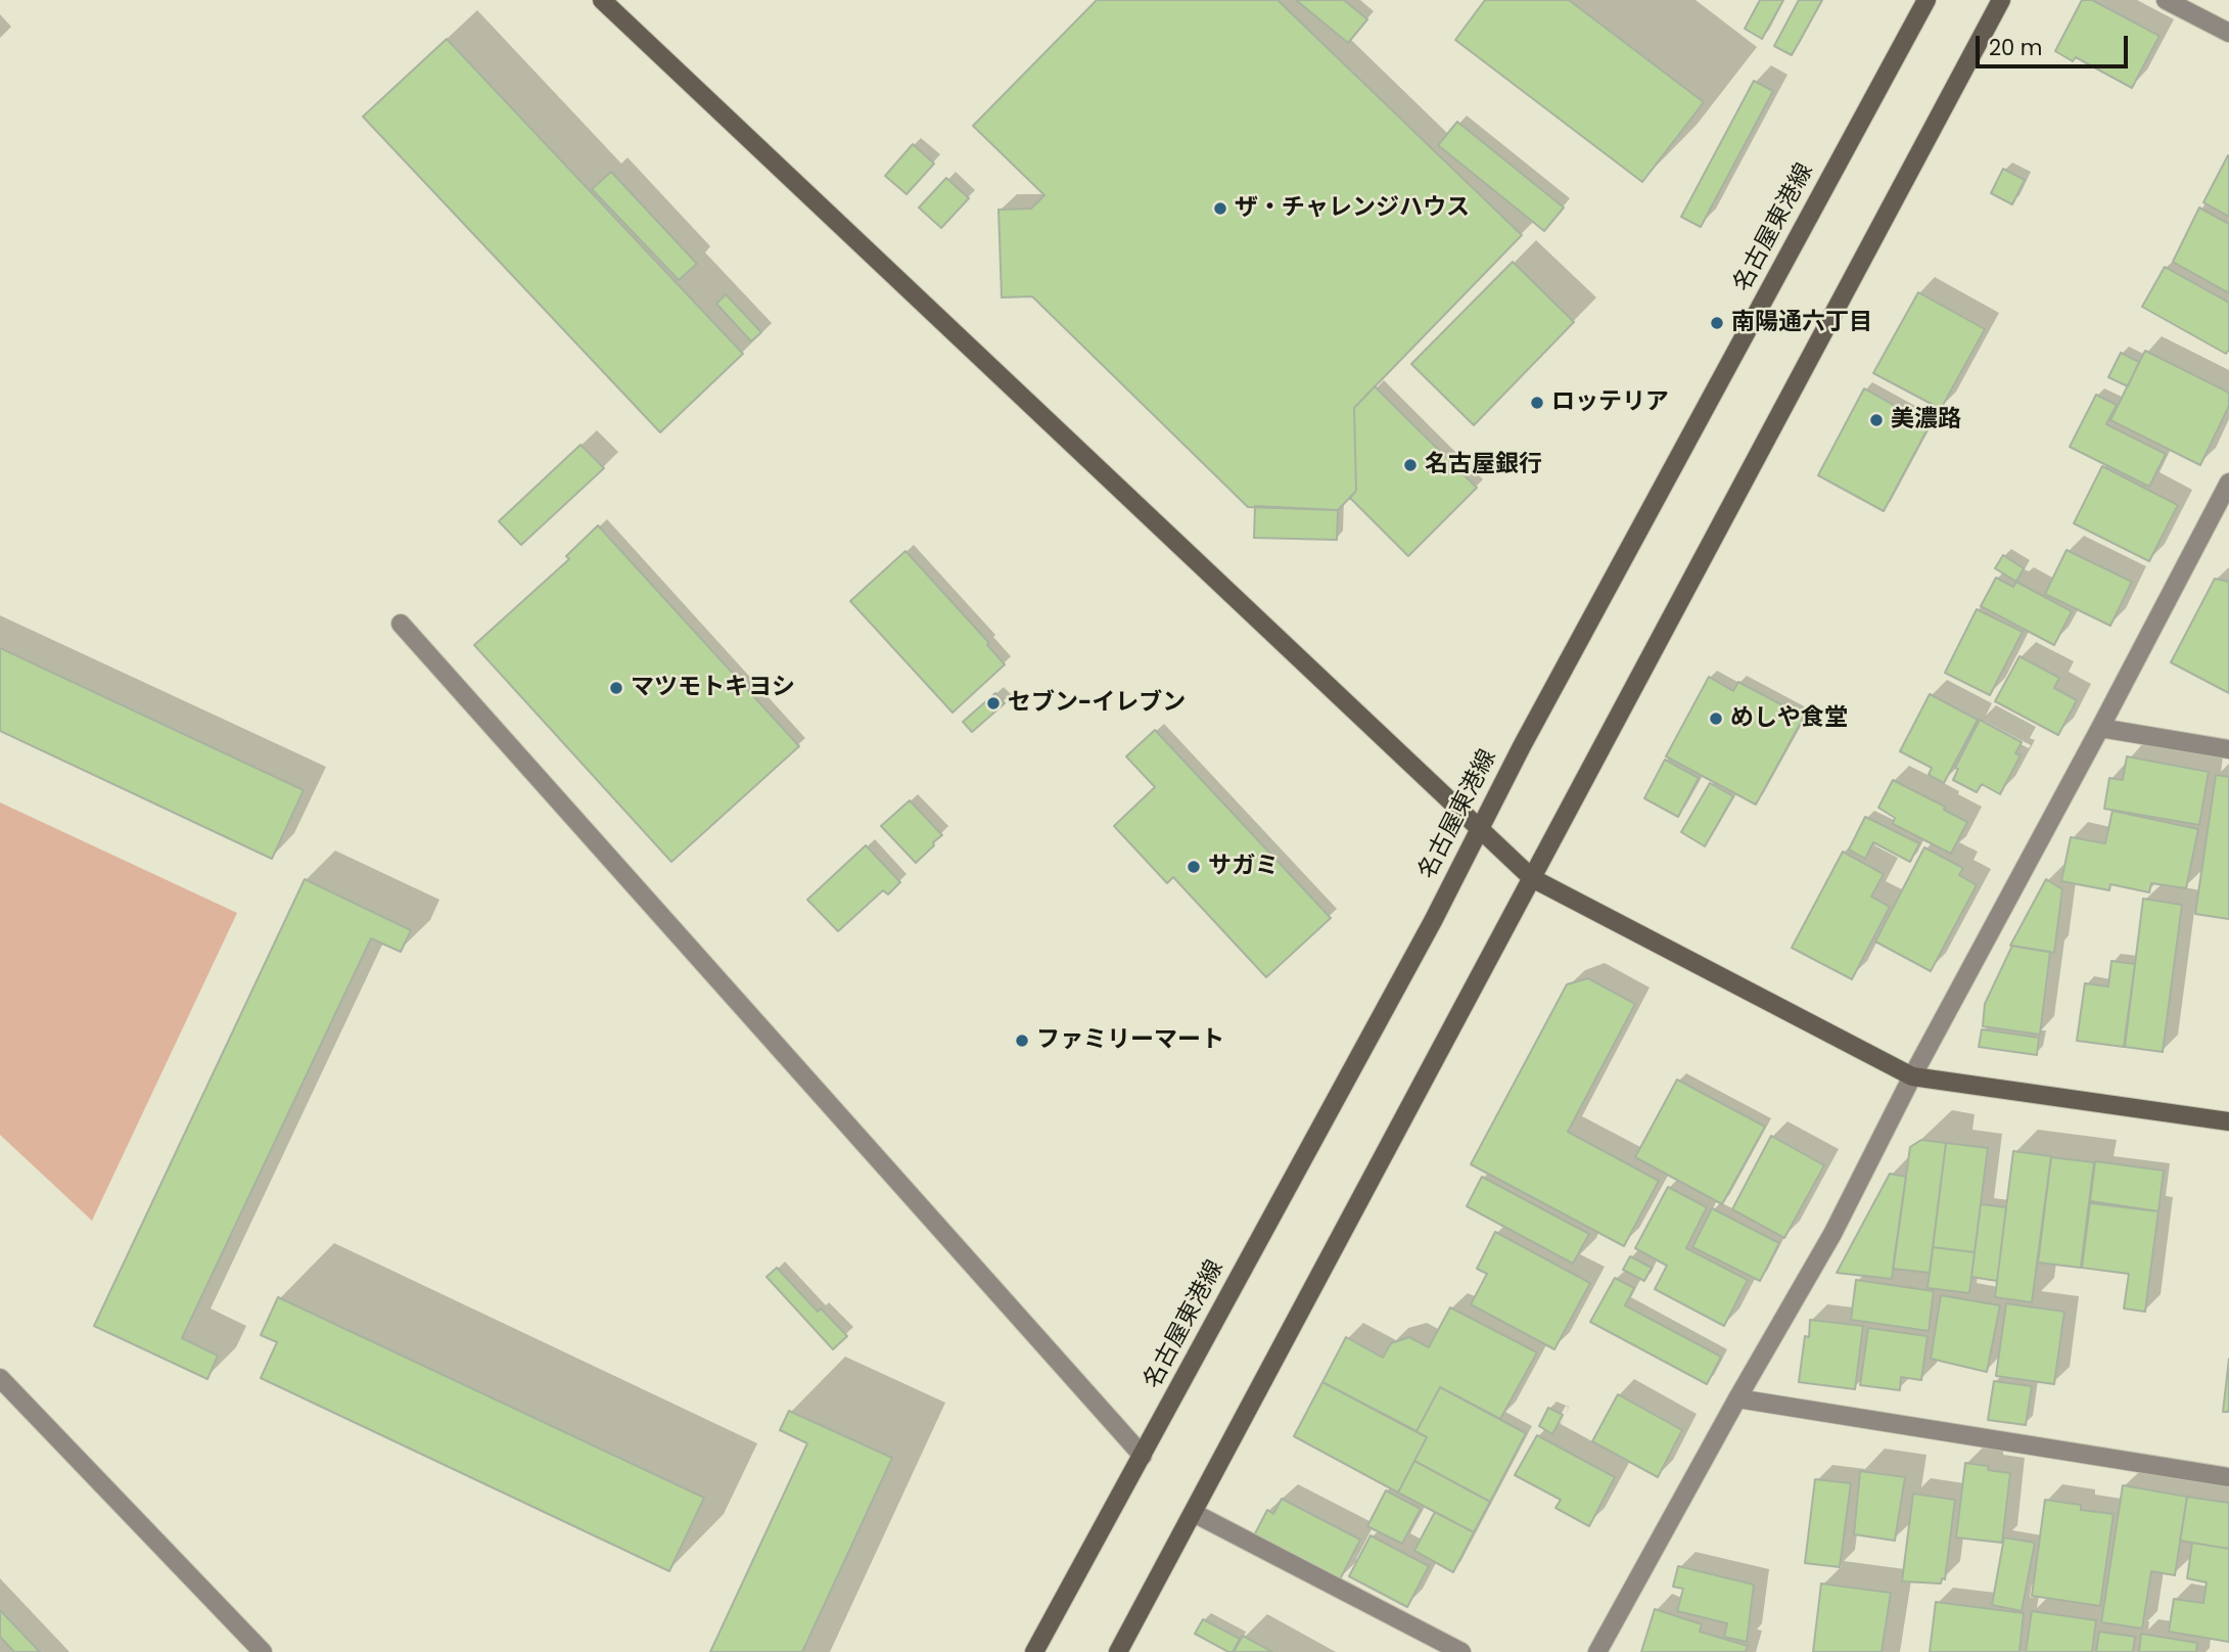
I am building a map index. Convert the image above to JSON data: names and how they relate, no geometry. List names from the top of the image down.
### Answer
{
  "streets": {
    "main road": ["名古屋東港線"]
  },
  "places": [
    "ザ・チャレンジハウス",
    "南陽通六丁目",
    "ロッテリア",
    "美濃路",
    "名古屋銀行",
    "マツモトキヨシ",
    "セブン-イレブン",
    "めしや食堂",
    "サガミ",
    "ファミリーマート"
  ],
  "scale_bar": "20 m"
}
